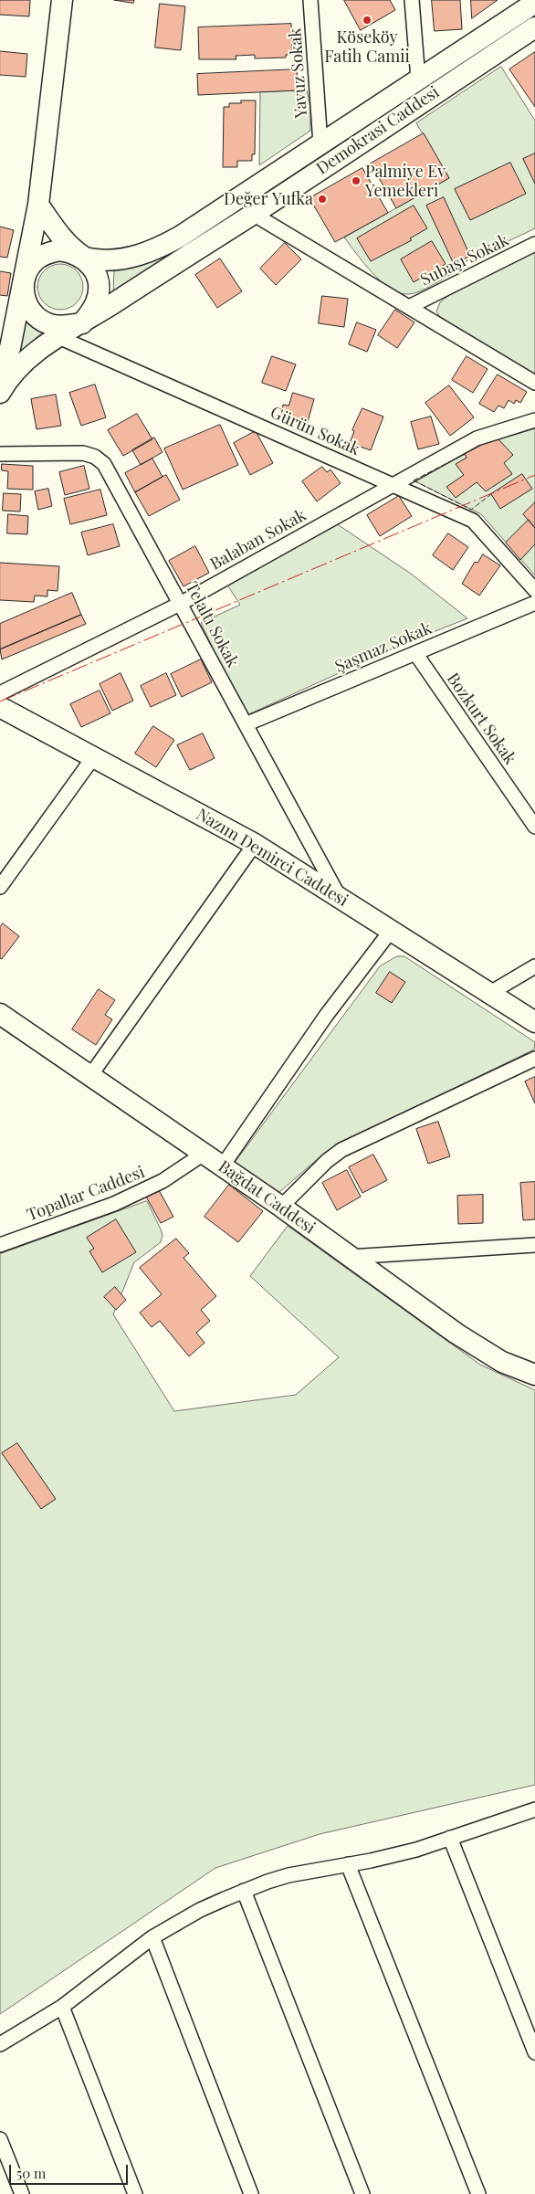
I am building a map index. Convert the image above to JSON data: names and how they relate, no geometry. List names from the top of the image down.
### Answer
{
  "streets": {
    "main road": ["Demokrasi Caddesi", "Nazım Demirci Caddesi", "Bağdat Caddesi"],
    "street": [
      "Yavuz Sokak",
      "Subaşı Sokak",
      "Gürün Sokak",
      "Balaban Sokak",
      "Telaltı Sokak",
      "Şaşmaz Sokak",
      "Bozkurt Sokak",
      "Topallar Caddesi"
    ]
  },
  "crossings": [
    ["Yavuz Sokak", "Demokrasi Caddesi"],
    ["Demokrasi Caddesi", "Gürün Sokak"],
    ["Gürün Sokak", "Balaban Sokak"],
    ["Balaban Sokak", "Telaltı Sokak"],
    ["Telaltı Sokak", "Şaşmaz Sokak"],
    ["Telaltı Sokak", "Nazım Demirci Caddesi"],
    ["Şaşmaz Sokak", "Bozkurt Sokak"],
    ["Topallar Caddesi", "Bağdat Caddesi"]
  ],
  "places": ["Köseköy Fatih Camii", "Palmiye Ev Yemekleri", "Değer Yufka"],
  "scale_bar": "50 m"
}
